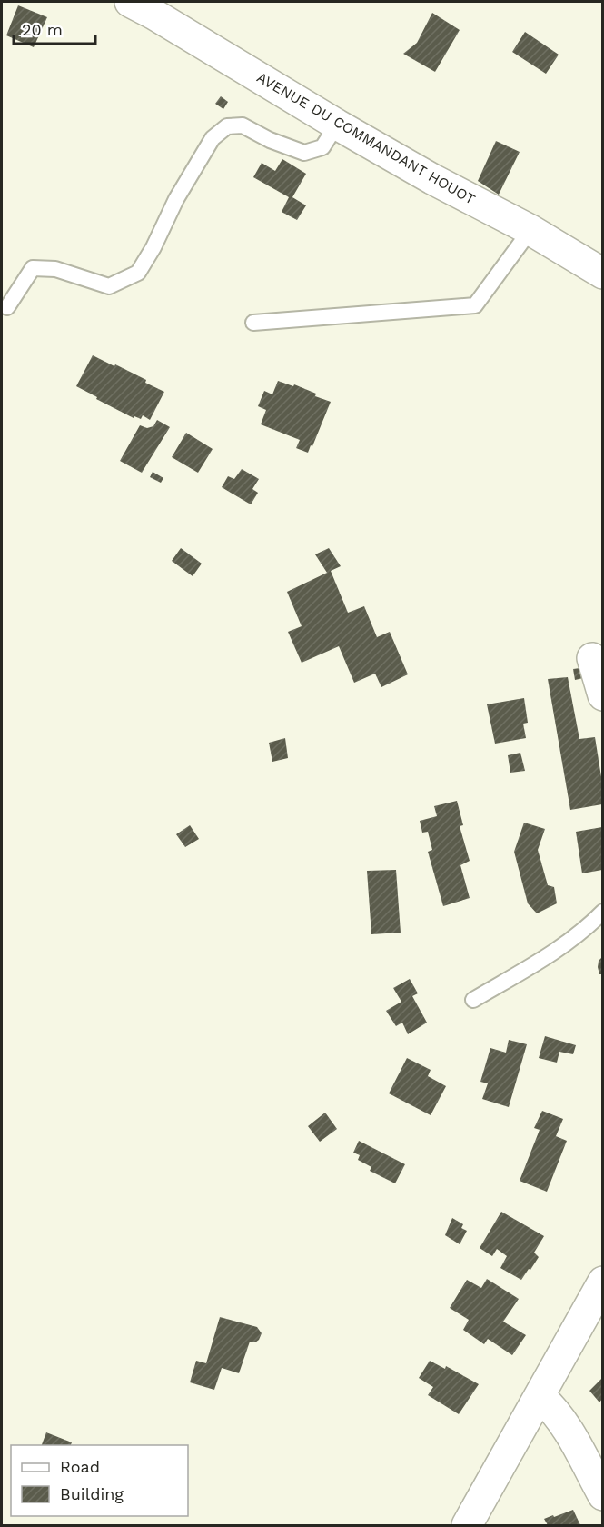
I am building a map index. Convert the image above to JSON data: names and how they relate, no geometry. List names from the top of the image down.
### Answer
{
  "streets": {
    "main road": ["AVENUE DU COMMANDANT HOUOT"]
  },
  "legend": ["Road", "Building"],
  "scale_bar": "20 m"
}
